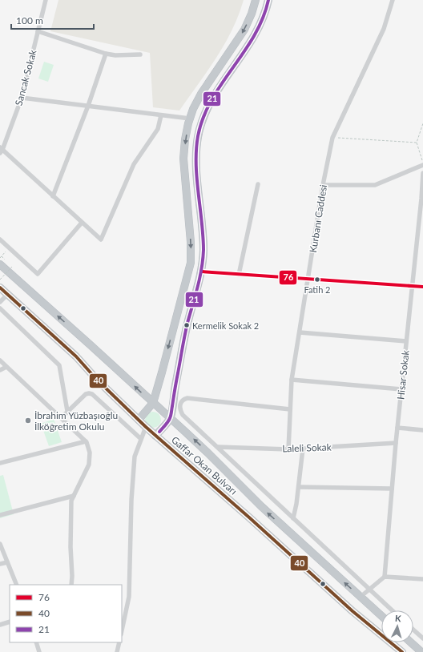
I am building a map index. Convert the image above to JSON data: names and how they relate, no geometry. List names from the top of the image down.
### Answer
{
  "streets": {
    "highway": ["Gaffar Okan Bulvarı"],
    "street": [
      "Sancak Sokak",
      "Kurbanı Caddesi",
      "Hisar Sokak",
      "Laleli Sokak"
    ]
  },
  "crossings": [
    ["Kurbanı Caddesi", "Laleli Sokak"],
    ["Hisar Sokak", "Laleli Sokak"]
  ],
  "places": ["Fatih 2", "Kermelik Sokak 2", "İbrahim Yüzbaşıoğlu İlköğretim Okulu"],
  "lines": ["transit line 21", "transit line 76", "transit line 40"],
  "legend": ["76", "40", "21"],
  "scale_bar": "100 m",
  "north": "top"
}
